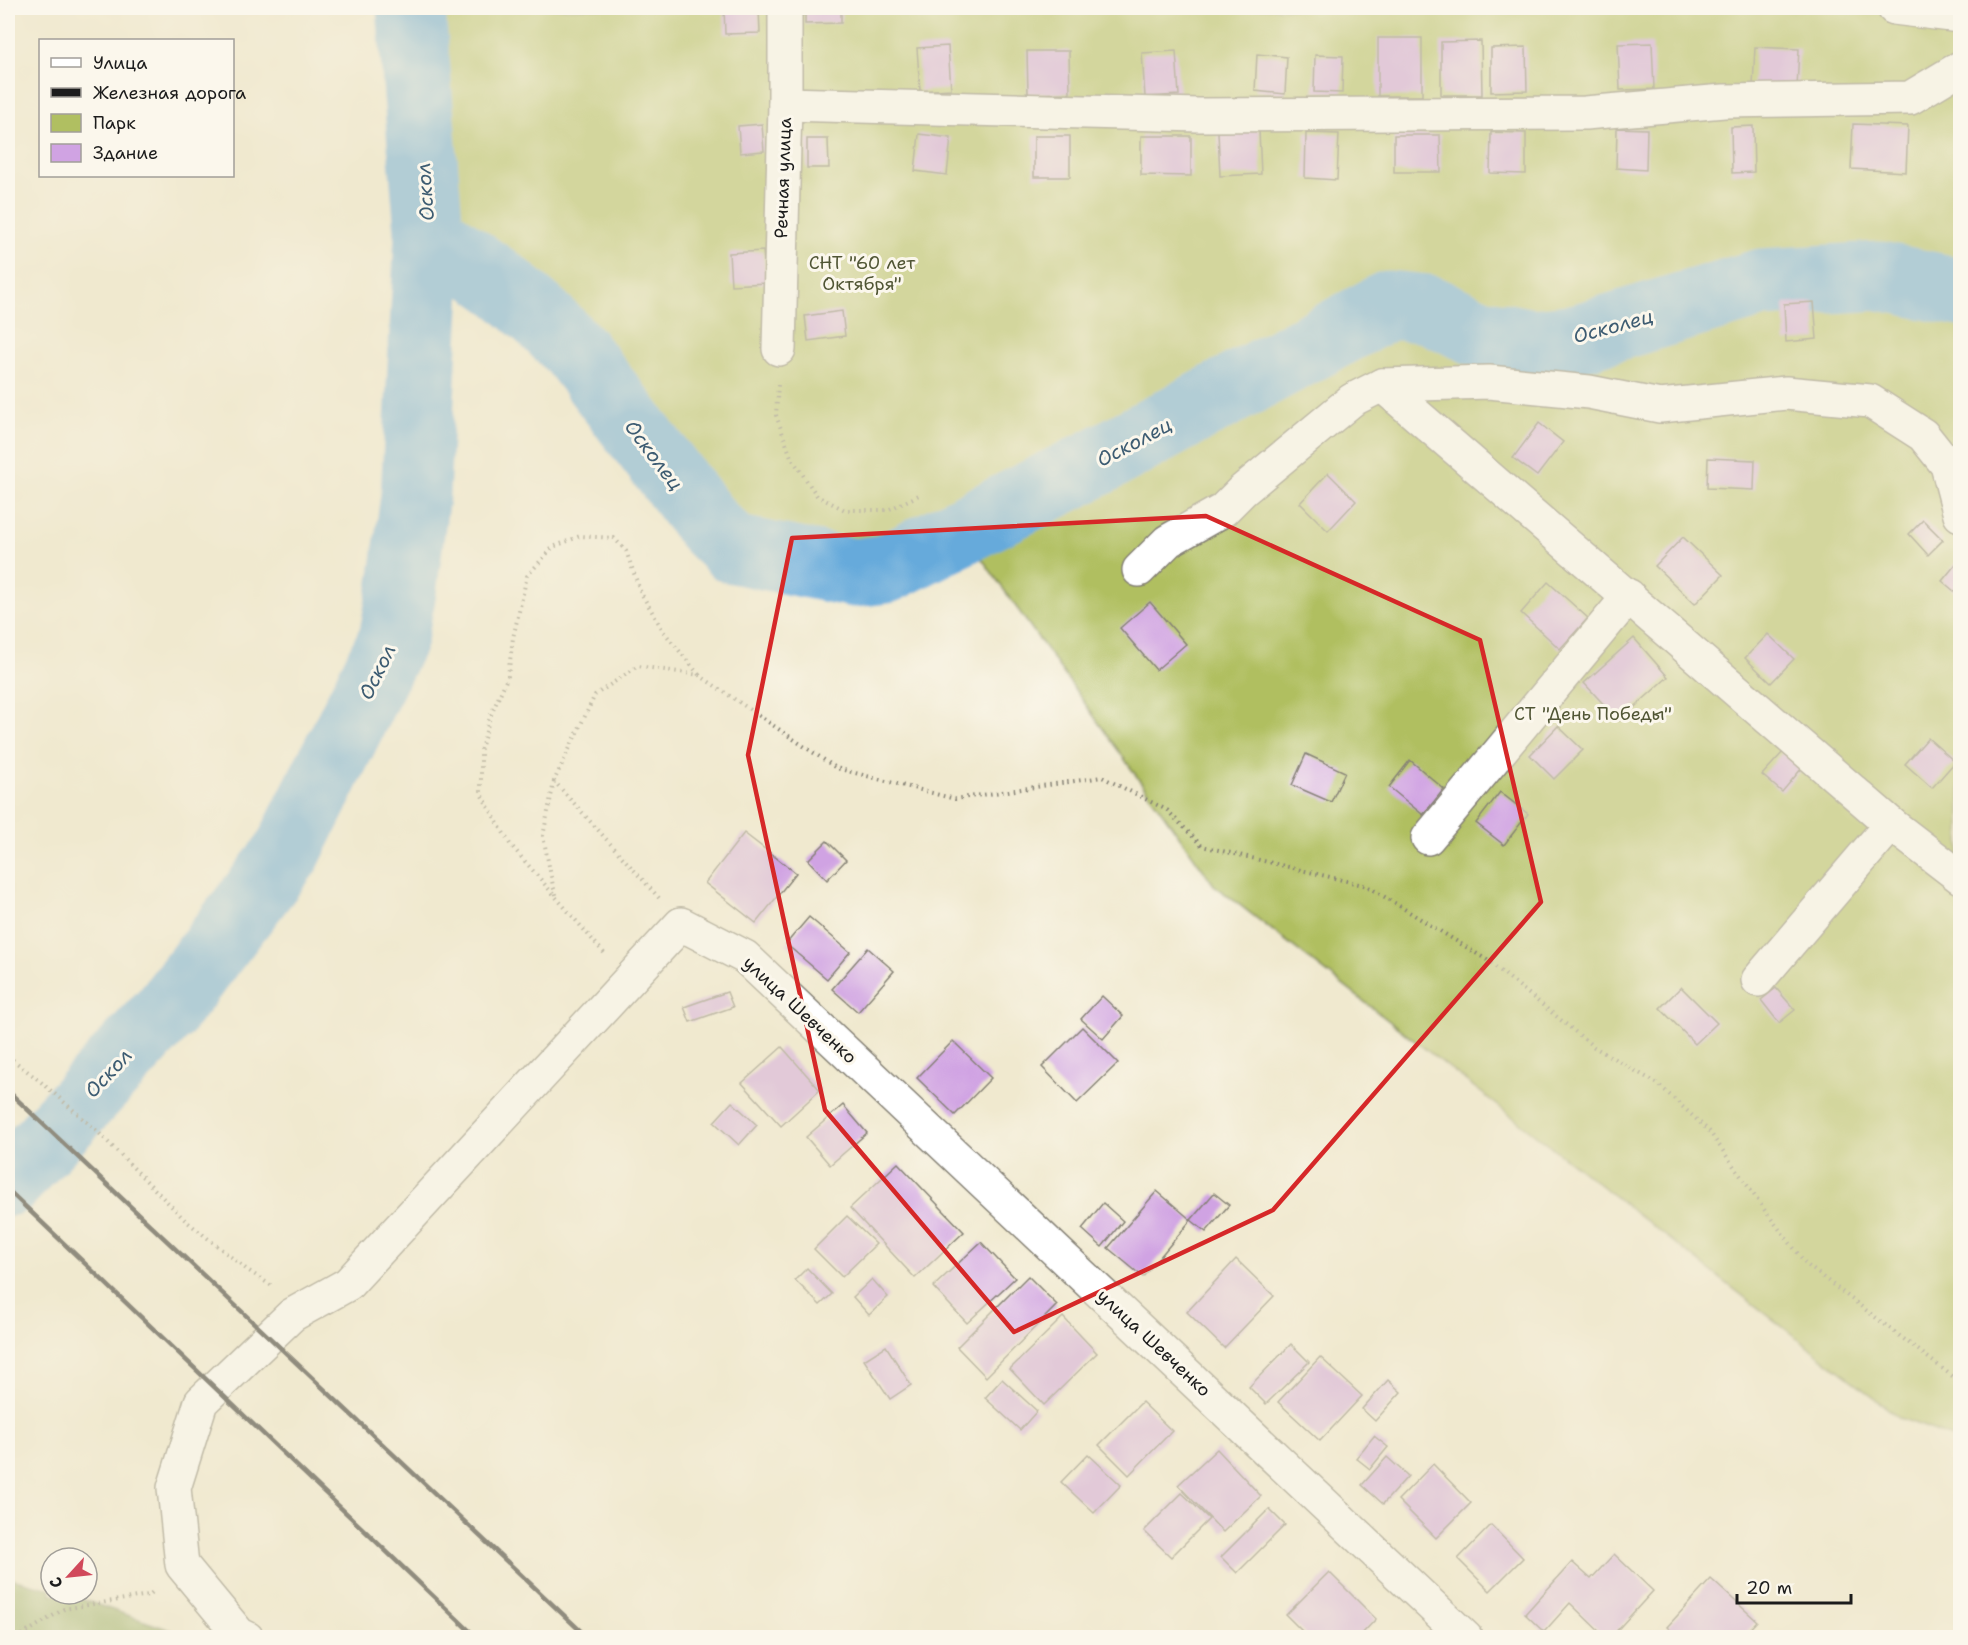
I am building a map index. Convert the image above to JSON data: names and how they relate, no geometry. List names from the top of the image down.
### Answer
{
  "streets": {
    "street": ["Речная улица", "улица Шевченко"]
  },
  "water": ["Оскол", "Осколец"],
  "parks": ["СНТ \"60 лет Октября\"", "СТ \"День Победы\""],
  "legend": [
    "Улица",
    "Железная дорога",
    "Парк",
    "Здание"
  ],
  "scale_bar": "20 m",
  "north": "bottom left"
}
